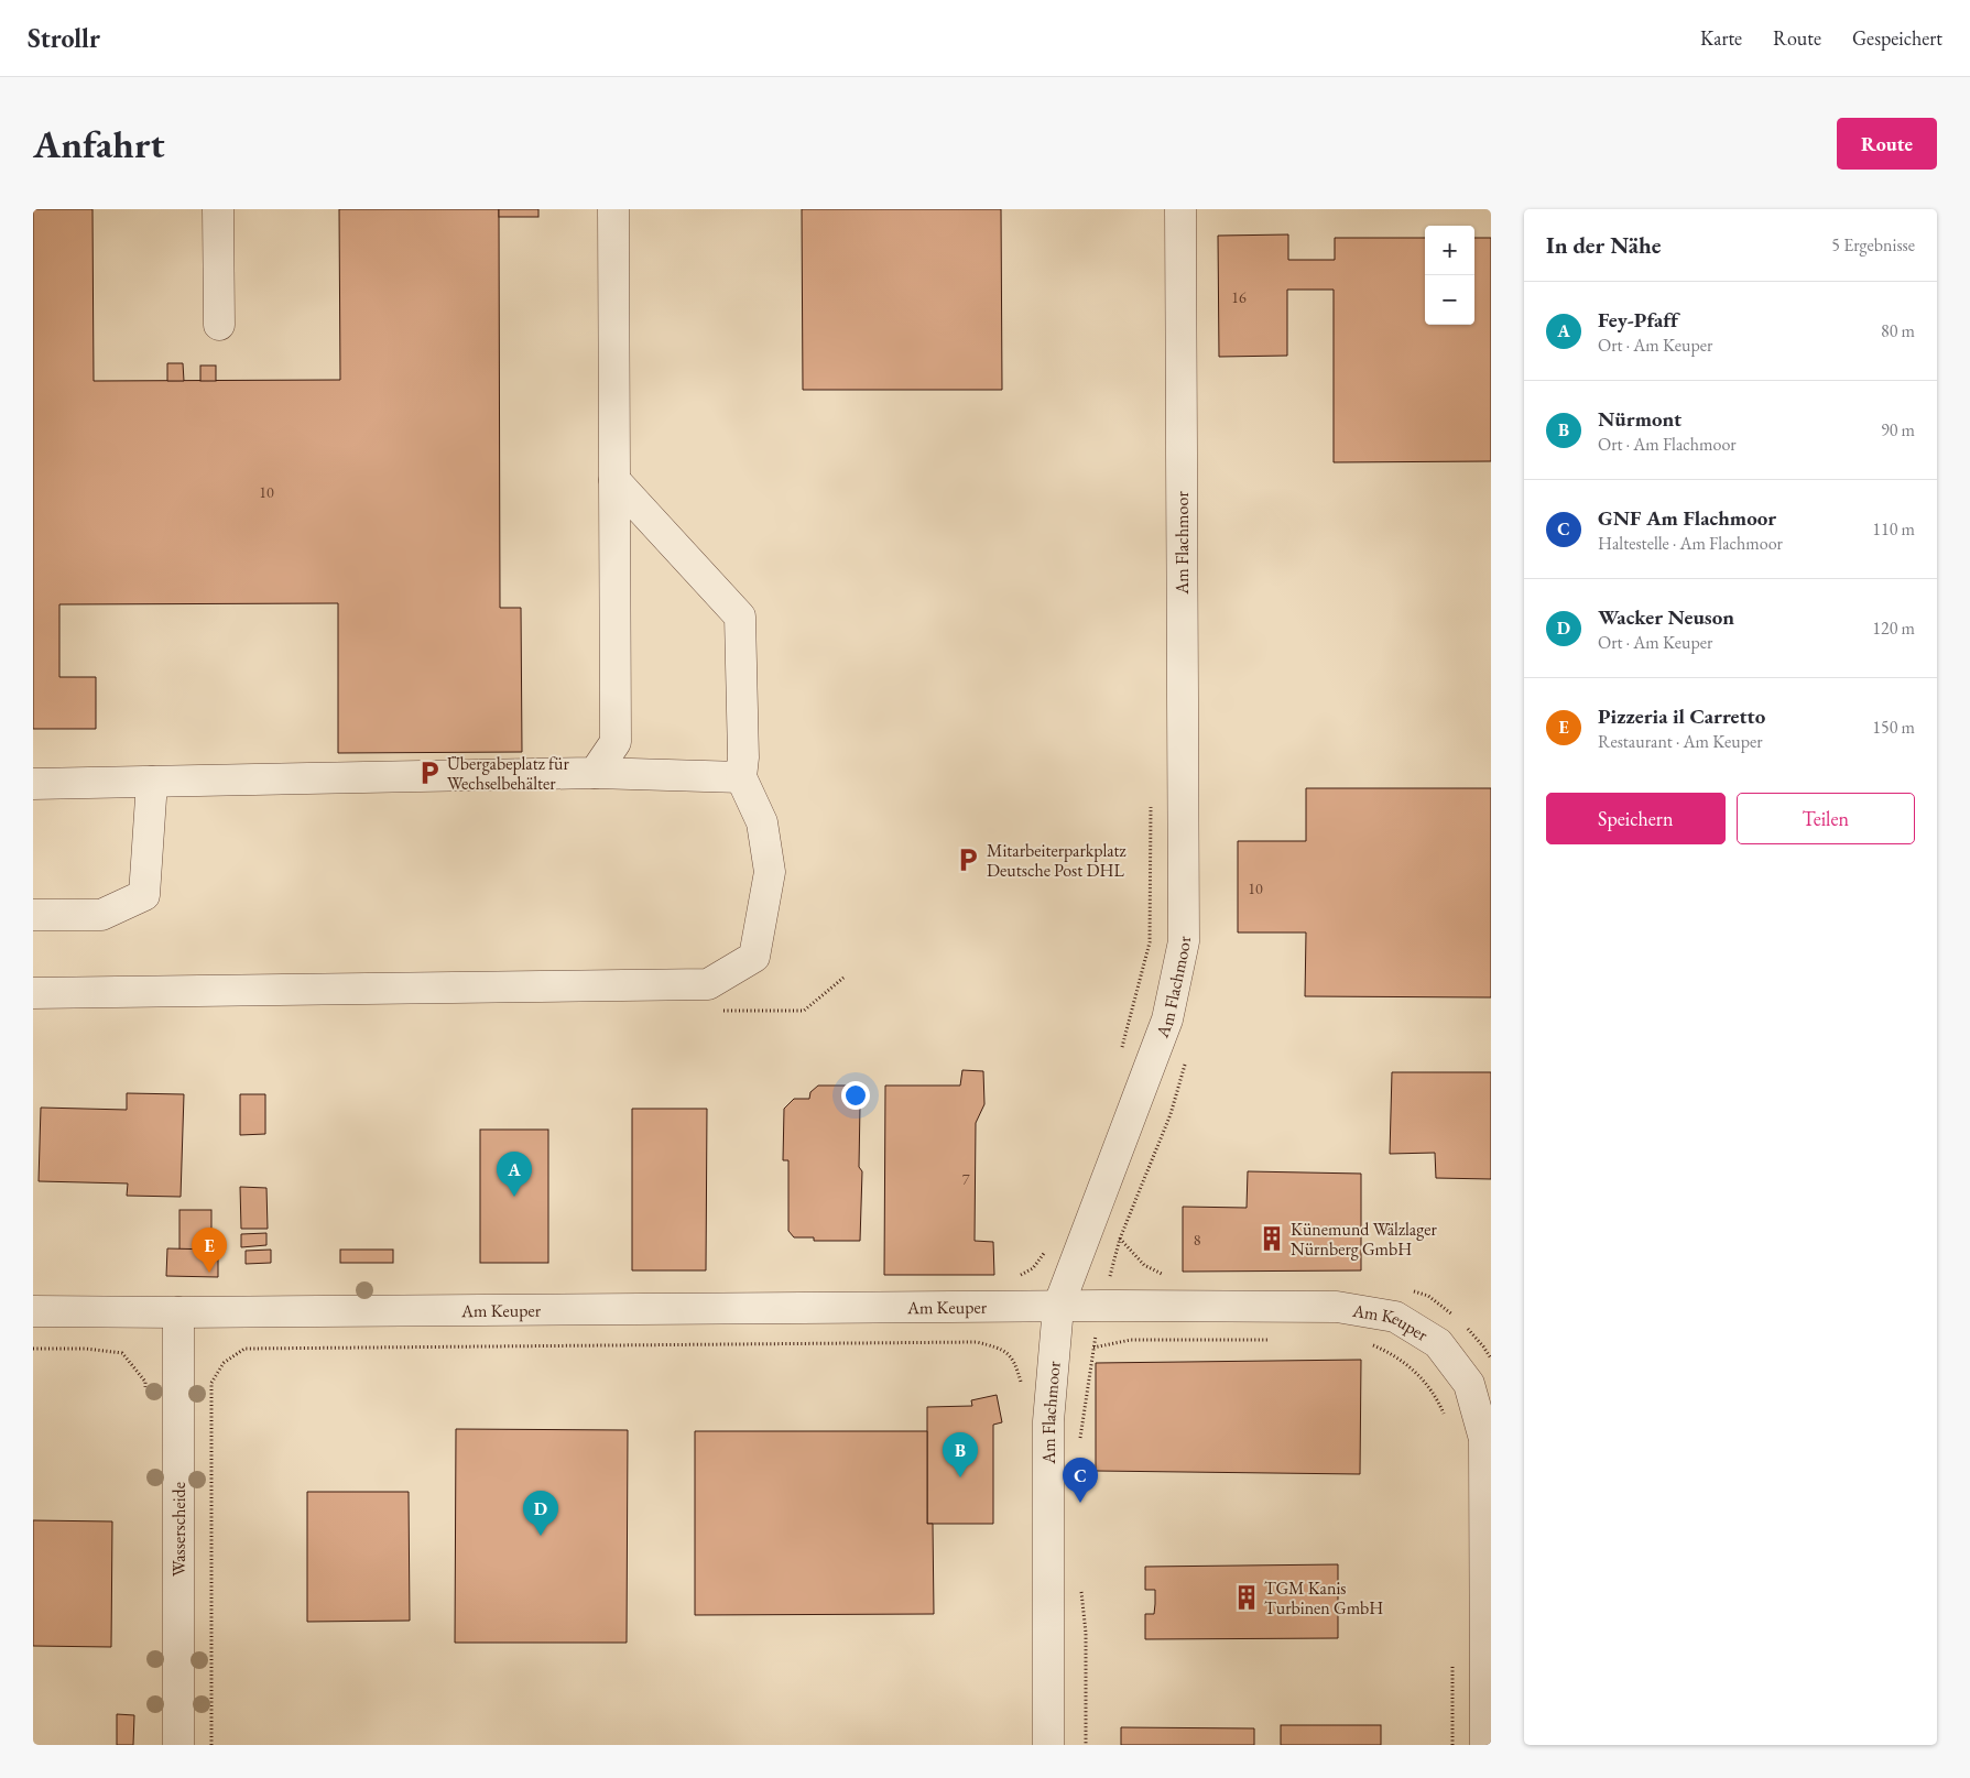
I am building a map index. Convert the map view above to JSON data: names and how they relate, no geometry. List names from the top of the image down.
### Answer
{
  "streets": {
    "street": ["Am Flachmoor", "Am Keuper", "Wasserscheide"]
  },
  "crossings": [
    ["Am Flachmoor", "Am Keuper"],
    ["Am Keuper", "Wasserscheide"]
  ],
  "places": {
    "parking": ["Übergabeplatz für Wechselbehälter", "Mitarbeiterparkplatz Deutsche Post DHL"],
    "building": ["Künemund Wälzlager Nürnberg GmbH", "TGM Kanis Turbinen GmbH"]
  },
  "house_numbers": [
    "16",
    "10",
    "10",
    "7",
    "8"
  ],
  "page": {
    "header": "Strollr",
    "nav": ["Karte", "Route", "Gespeichert"],
    "buttons": [
      "Route",
      ["Speichern", "Teilen"]
    ],
    "title": "Anfahrt",
    "heading": ["In der Nähe", "5 Ergebnisse"],
    "map_buttons": ["+", "−"],
    "list": [
      {
        "mark": "A",
        "name": "Fey-Pfaff",
        "note": "Ort · Am Keuper",
        "value": "80 m"
      },
      {
        "mark": "B",
        "name": "Nürmont",
        "note": "Ort · Am Flachmoor",
        "value": "90 m"
      },
      {
        "mark": "C",
        "name": "GNF Am Flachmoor",
        "note": "Haltestelle · Am Flachmoor",
        "value": "110 m"
      },
      {
        "mark": "D",
        "name": "Wacker Neuson",
        "note": "Ort · Am Keuper",
        "value": "120 m"
      },
      {
        "mark": "E",
        "name": "Pizzeria il Carretto",
        "note": "Restaurant · Am Keuper",
        "value": "150 m"
      }
    ],
    "pins": [
      "A",
      "E",
      "B",
      "C",
      "D"
    ]
  }
}
